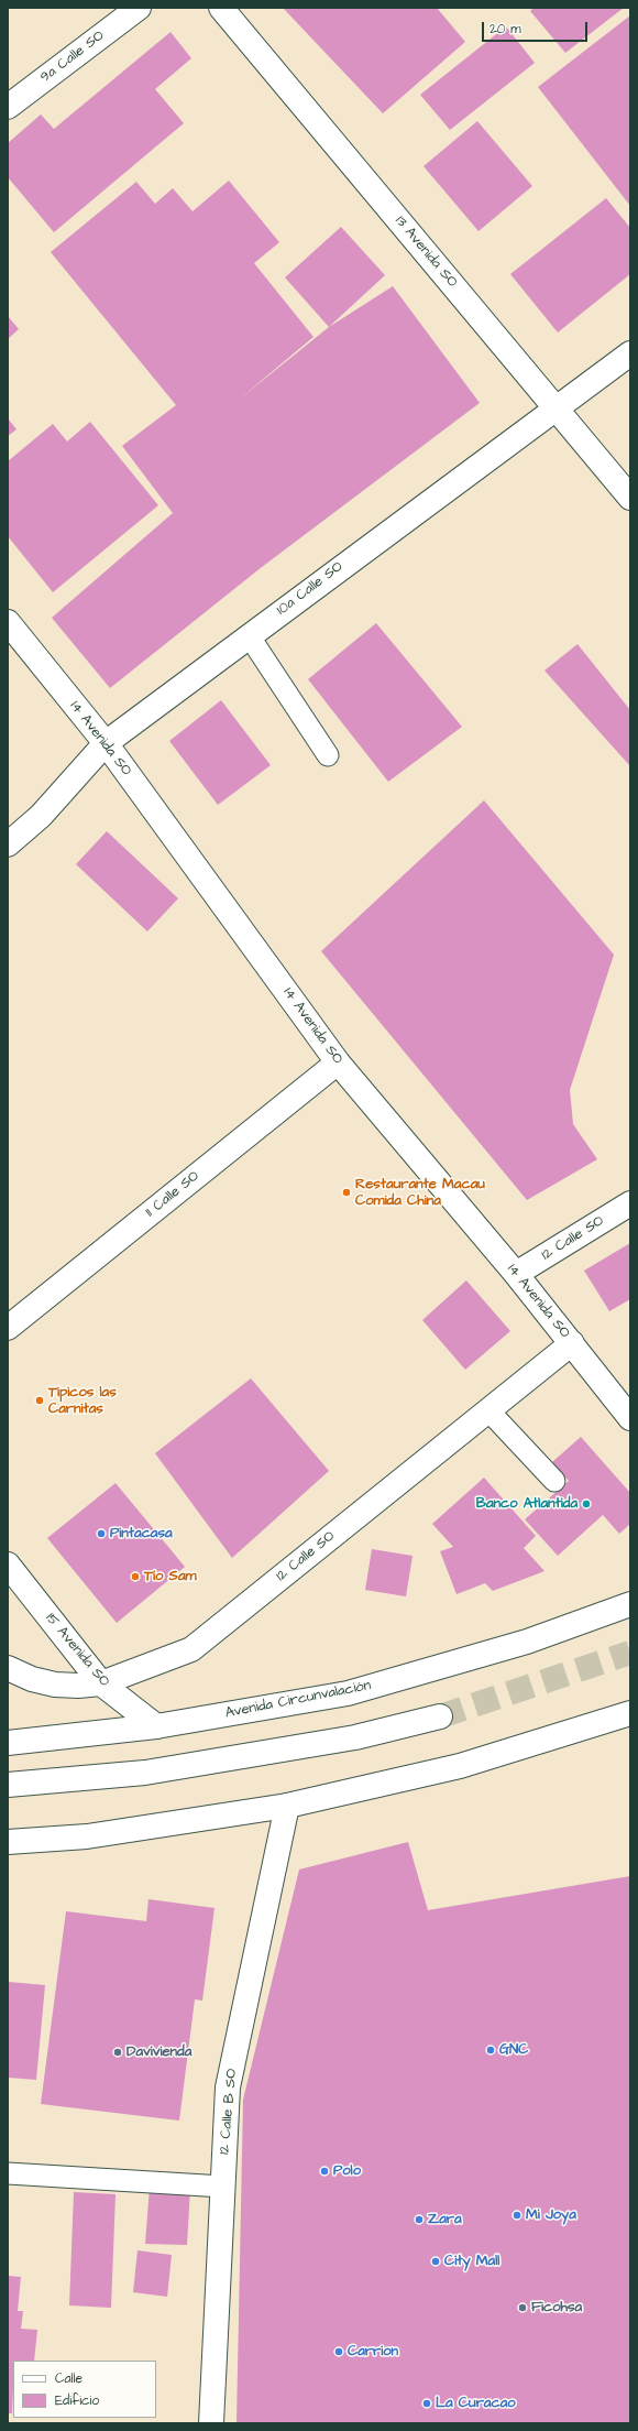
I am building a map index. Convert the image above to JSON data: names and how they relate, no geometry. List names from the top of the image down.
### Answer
{
  "streets": {
    "main road": [
      "9a Calle SO",
      "13 Avenida SO",
      "10a Calle SO",
      "14 Avenida SO",
      "11 Calle SO",
      "12 Calle SO",
      "15 Avenida SO",
      "Avenida Circunvalación",
      "12 Calle B SO"
    ]
  },
  "crossings": [
    ["13 Avenida SO", "10a Calle SO"],
    ["10a Calle SO", "14 Avenida SO"],
    ["14 Avenida SO", "11 Calle SO"],
    ["14 Avenida SO", "12 Calle SO"],
    ["12 Calle SO", "15 Avenida SO"],
    ["15 Avenida SO", "Avenida Circunvalación"]
  ],
  "places": [
    "Restaurante Macau Comida China",
    "Tipicos las Carnitas",
    "Banco Atlantida",
    "Pintacasa",
    "Tío Sam",
    "GNC",
    "Davivienda",
    "Polo",
    "Mi Joya",
    "Zara",
    "City Mall",
    "Ficohsa",
    "Carrion",
    "La Curacao"
  ],
  "legend": ["Calle", "Edificio"],
  "scale_bar": "20 m"
}
